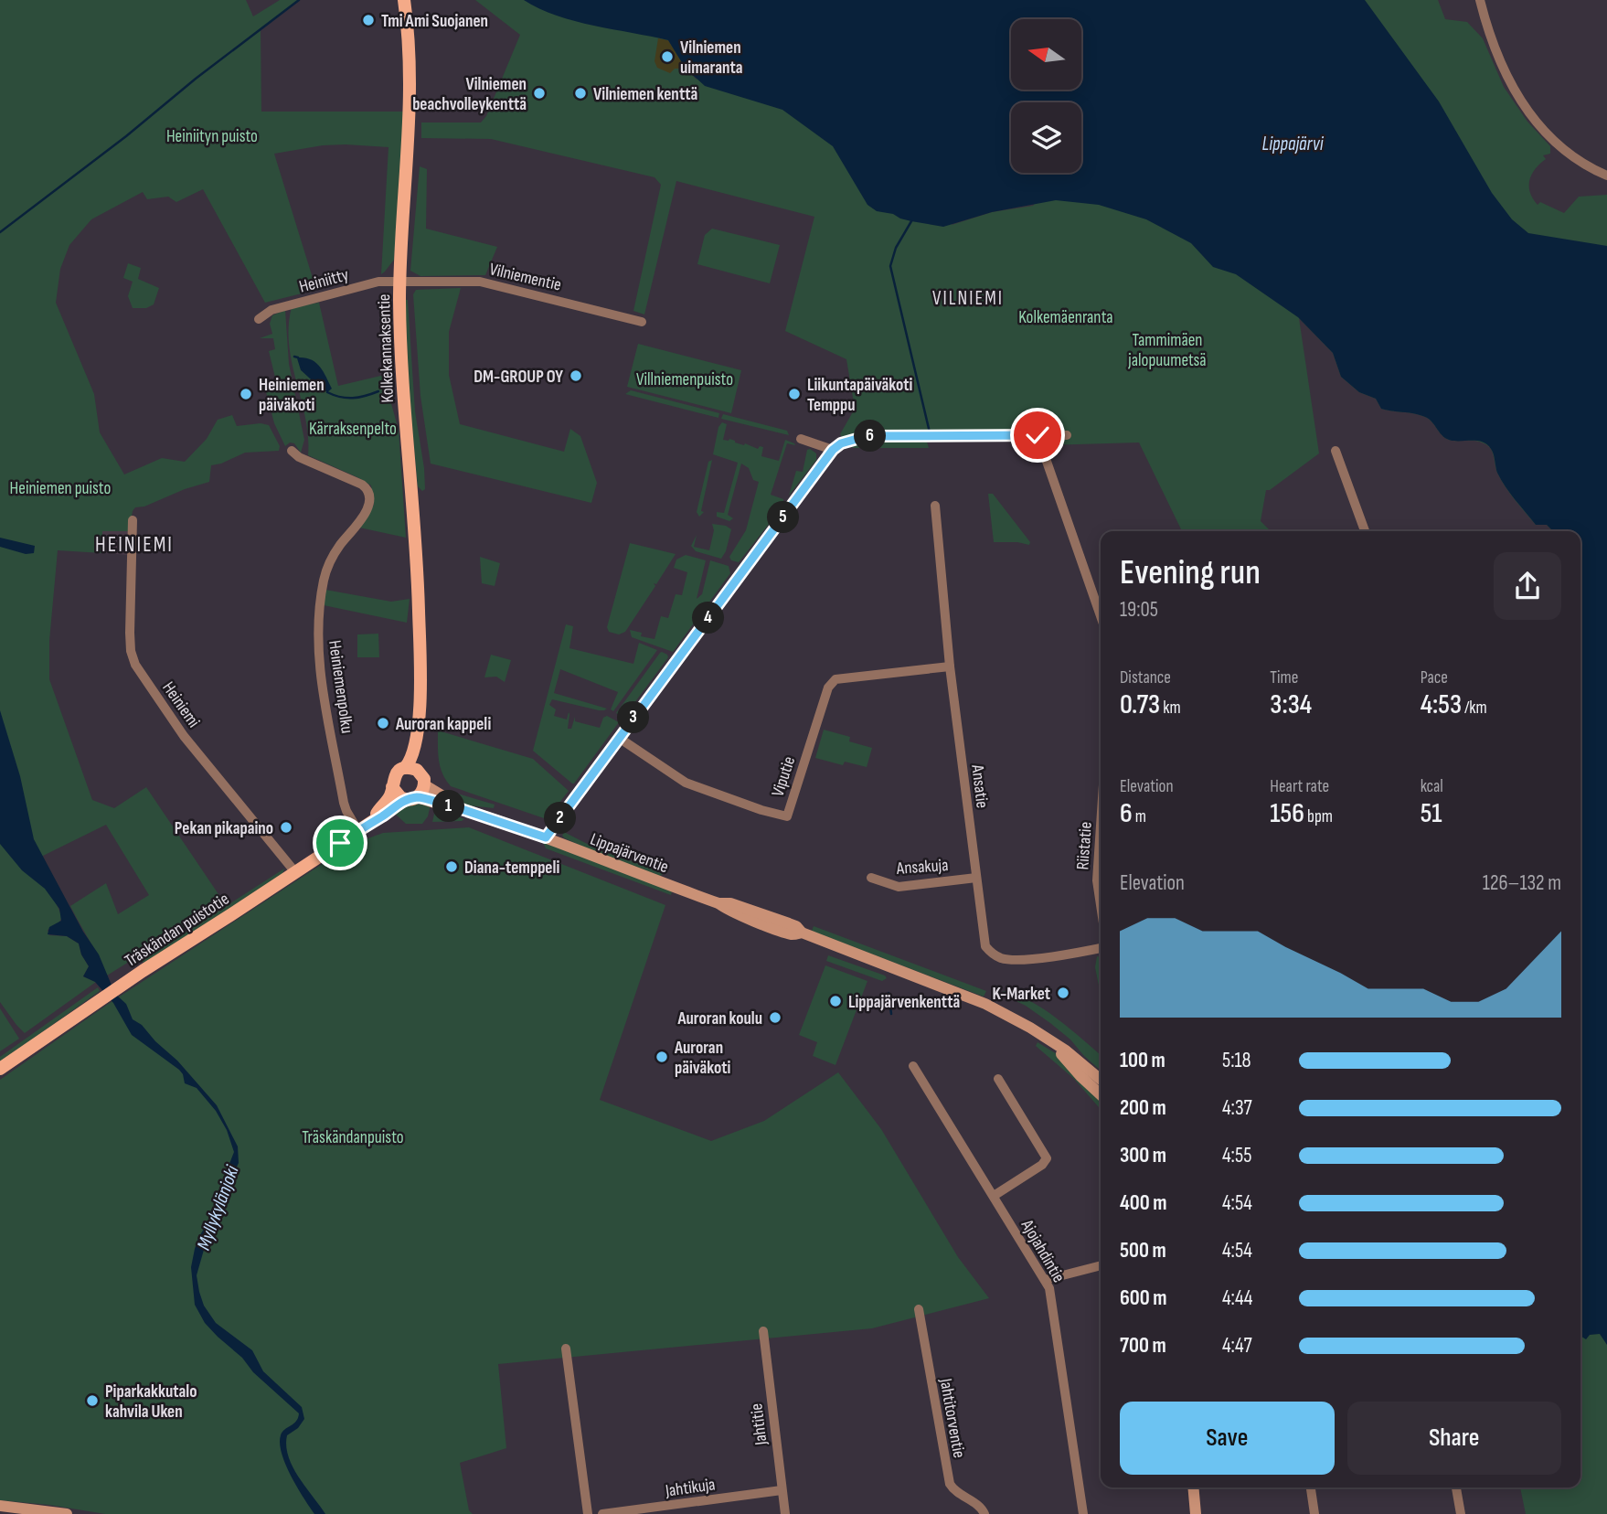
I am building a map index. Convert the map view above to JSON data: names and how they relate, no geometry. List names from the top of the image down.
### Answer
{
  "streets": {
    "main road": ["Kolkekannaksentie", "Lippajärventie", "Träskändan puistotie"],
    "street": [
      "Vilniementie",
      "Heiniitty",
      "Heiniemenpolku",
      "Heiniemi",
      "Viputie",
      "Ansatie",
      "Riistatie",
      "Ansakuja",
      "Ajojahdintie",
      "Jahtitorventie",
      "Jahtitie",
      "Jahtikuja"
    ]
  },
  "crossings": [
    ["Vilniementie", "Heiniitty"],
    ["Vilniementie", "Kolkekannaksentie"],
    ["Heiniitty", "Kolkekannaksentie"],
    ["Kolkekannaksentie", "Lippajärventie"],
    ["Kolkekannaksentie", "Träskändan puistotie"],
    ["Heiniemenpolku", "Träskändan puistotie"],
    ["Heiniemi", "Träskändan puistotie"],
    ["Viputie", "Ansatie"],
    ["Ansatie", "Ansakuja"],
    ["Lippajärventie", "Träskändan puistotie"],
    ["Jahtitie", "Jahtikuja"]
  ],
  "districts": ["VILNIEMI", "HEINIEMI"],
  "water": ["Lippajärvi", "Myllykylänjoki"],
  "parks": [
    "Heiniityn puisto",
    "Kolkemäenranta",
    "Tammimäen jalopuumetsä",
    "Villniemenpuisto",
    "Kärraksenpelto",
    "Heiniemen puisto",
    "Träskändanpuisto"
  ],
  "places": [
    "Tmi Ami Suojanen",
    "Vilniemen uimaranta",
    "Vilniemen beachvolleykenttä",
    "Vilniemen kenttä",
    "DM-GROUP OY",
    "Heiniemen päiväkoti",
    "Liikuntapäiväkoti Temppu",
    "Auroran kappeli",
    "Pekan pikapaino",
    "Diana-temppeli",
    "K-Market",
    "Lippajärvenkenttä",
    "Auroran koulu",
    "Auroran päiväkoti",
    "Piparkakkutalo kahvila Uken"
  ],
  "north": "left",
  "page": {
    "pins": [
      "6",
      "5",
      "4",
      "3",
      "1",
      "2"
    ],
    "heading": ["Evening run", "19:05"],
    "stats": [
      ["Distance", "0.73 km"],
      ["Time", "3:34"],
      ["Pace", "4:53 /km"],
      ["Elevation", "6 m"],
      ["Heart rate", "156 bpm"],
      ["kcal", "51"]
    ],
    "chart": ["Elevation", "126–132 m"],
    "list": [
      {
        "name": "100 m",
        "note": "5:18"
      },
      {
        "name": "200 m",
        "note": "4:37"
      },
      {
        "name": "300 m",
        "note": "4:55"
      },
      {
        "name": "400 m",
        "note": "4:54"
      },
      {
        "name": "500 m",
        "note": "4:54"
      },
      {
        "name": "600 m",
        "note": "4:44"
      },
      {
        "name": "700 m",
        "note": "4:47"
      }
    ],
    "buttons": ["Save", "Share"]
  }
}
